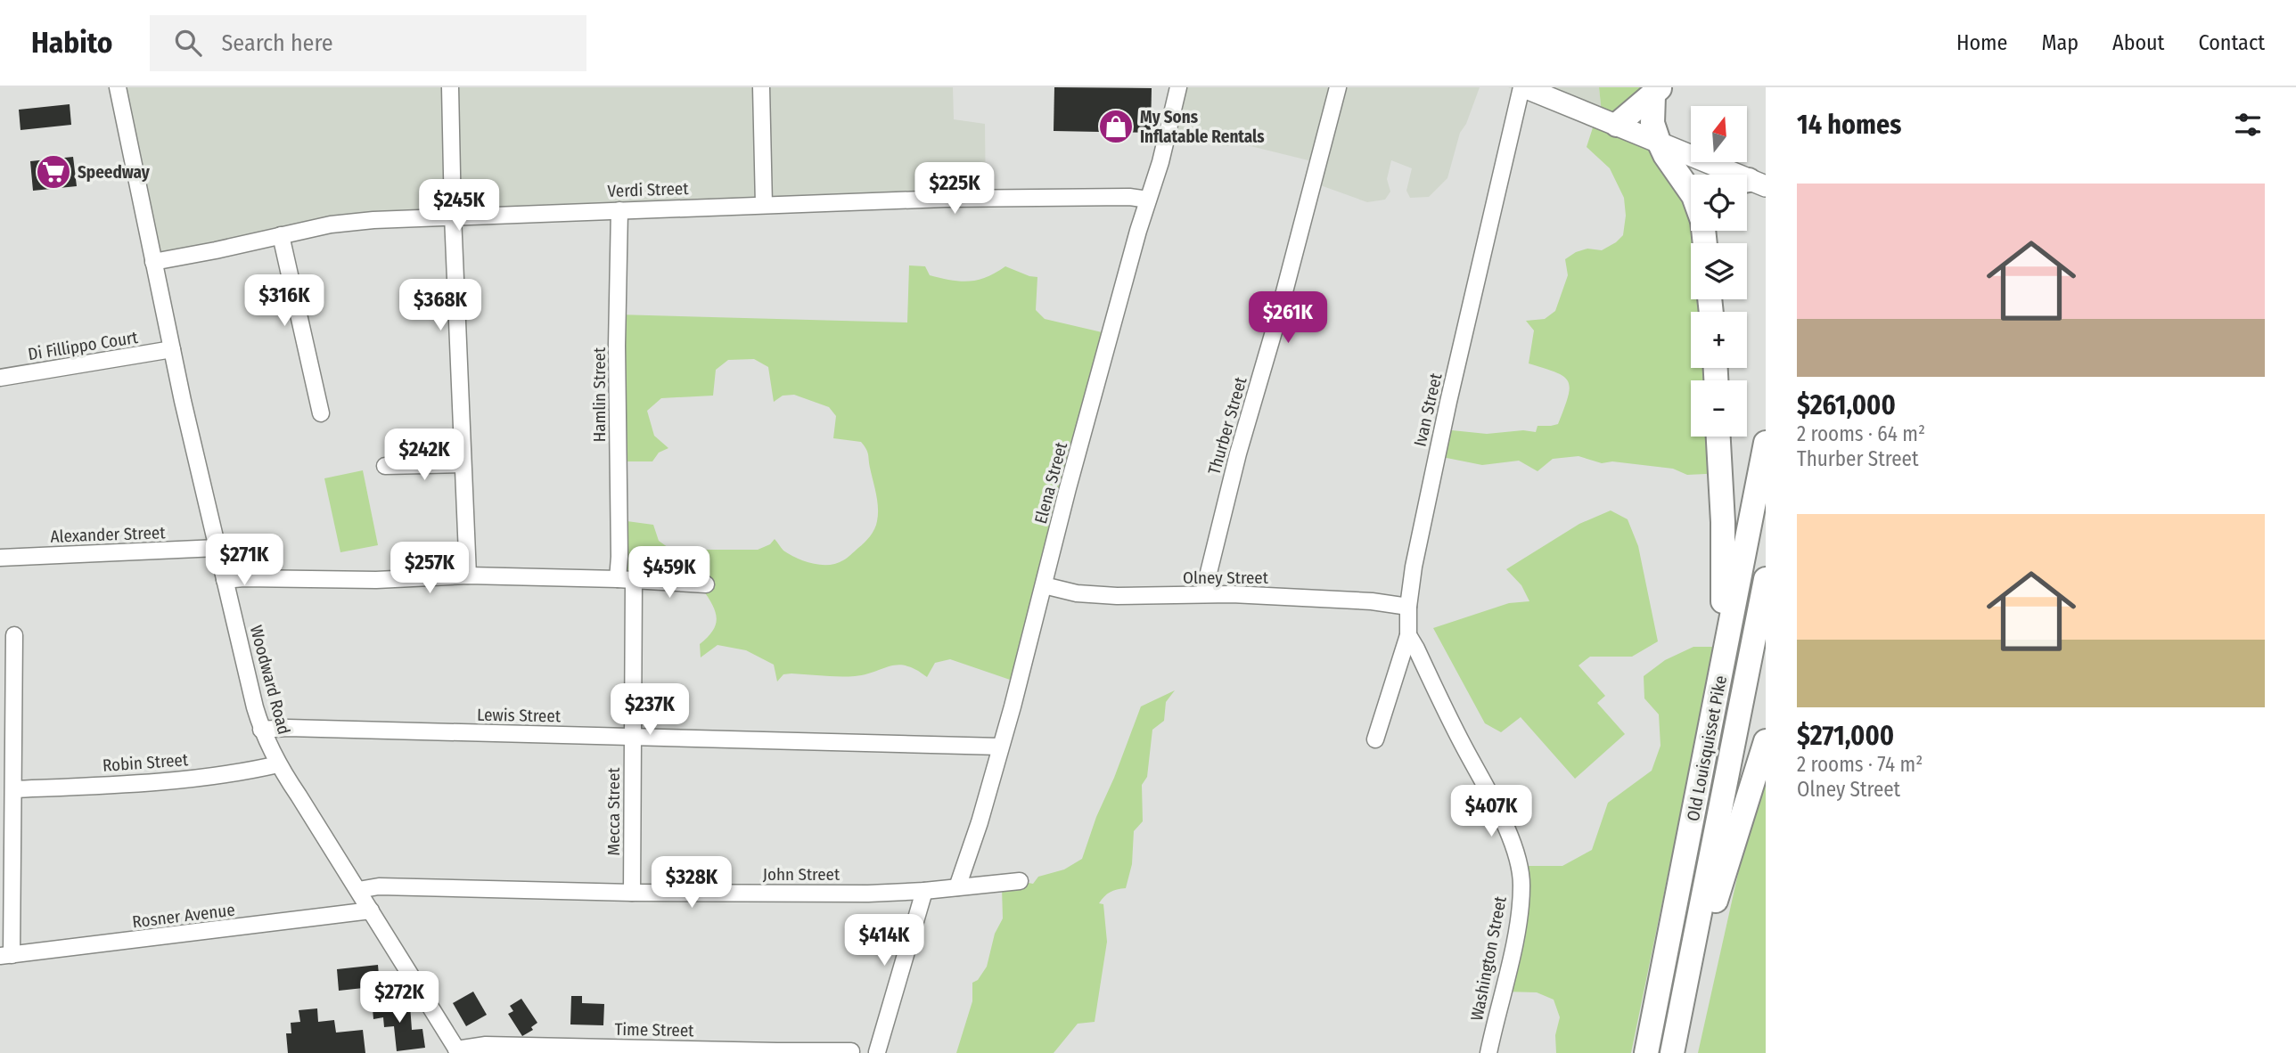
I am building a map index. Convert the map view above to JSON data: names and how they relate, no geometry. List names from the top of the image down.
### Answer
{
  "streets": {
    "highway": ["Old Louisquisset Pike"],
    "street": [
      "Verdi Street",
      "Di Fillippo Court",
      "Hamlin Street",
      "Ivan Street",
      "Thurber Street",
      "Elena Street",
      "Alexander Street",
      "Olney Street",
      "Woodward Road",
      "Lewis Street",
      "Robin Street",
      "Mecca Street",
      "John Street",
      "Rosner Avenue",
      "Washington Street",
      "Time Street"
    ]
  },
  "crossings": [
    ["Verdi Street", "Hamlin Street"],
    ["Verdi Street", "Elena Street"],
    ["Verdi Street", "Woodward Road"],
    ["Di Fillippo Court", "Woodward Road"],
    ["Hamlin Street", "Mecca Street"],
    ["Ivan Street", "Olney Street"],
    ["Ivan Street", "Washington Street"],
    ["Thurber Street", "Olney Street"],
    ["Elena Street", "Olney Street"],
    ["Elena Street", "Lewis Street"],
    ["Elena Street", "John Street"],
    ["Alexander Street", "Woodward Road"],
    ["Woodward Road", "Lewis Street"],
    ["Woodward Road", "Robin Street"],
    ["Woodward Road", "John Street"],
    ["Woodward Road", "Rosner Avenue"],
    ["Woodward Road", "Time Street"],
    ["Lewis Street", "Mecca Street"],
    ["Mecca Street", "John Street"]
  ],
  "places": {
    "shop": ["My Sons Inflatable Rentals"],
    "supermarket": ["Speedway"]
  },
  "north": "top",
  "page": {
    "header": "Habito",
    "search": "Search here",
    "nav": [
      "Home",
      "Map",
      "About",
      "Contact"
    ],
    "heading": "14 homes",
    "map_buttons": ["+", "−"],
    "price": [
      "$225K",
      "$245K",
      "$316K",
      "$368K",
      "$261K",
      "$242K",
      "$271K",
      "$257K",
      "$459K",
      "$237K",
      "$407K",
      "$328K",
      "$414K",
      "$272K"
    ],
    "list": [
      {
        "name": "$261,000",
        "note": "2 rooms · 64 m² · Thurber Street"
      },
      {
        "name": "$271,000",
        "note": "2 rooms · 74 m² · Olney Street"
      }
    ]
  }
}
